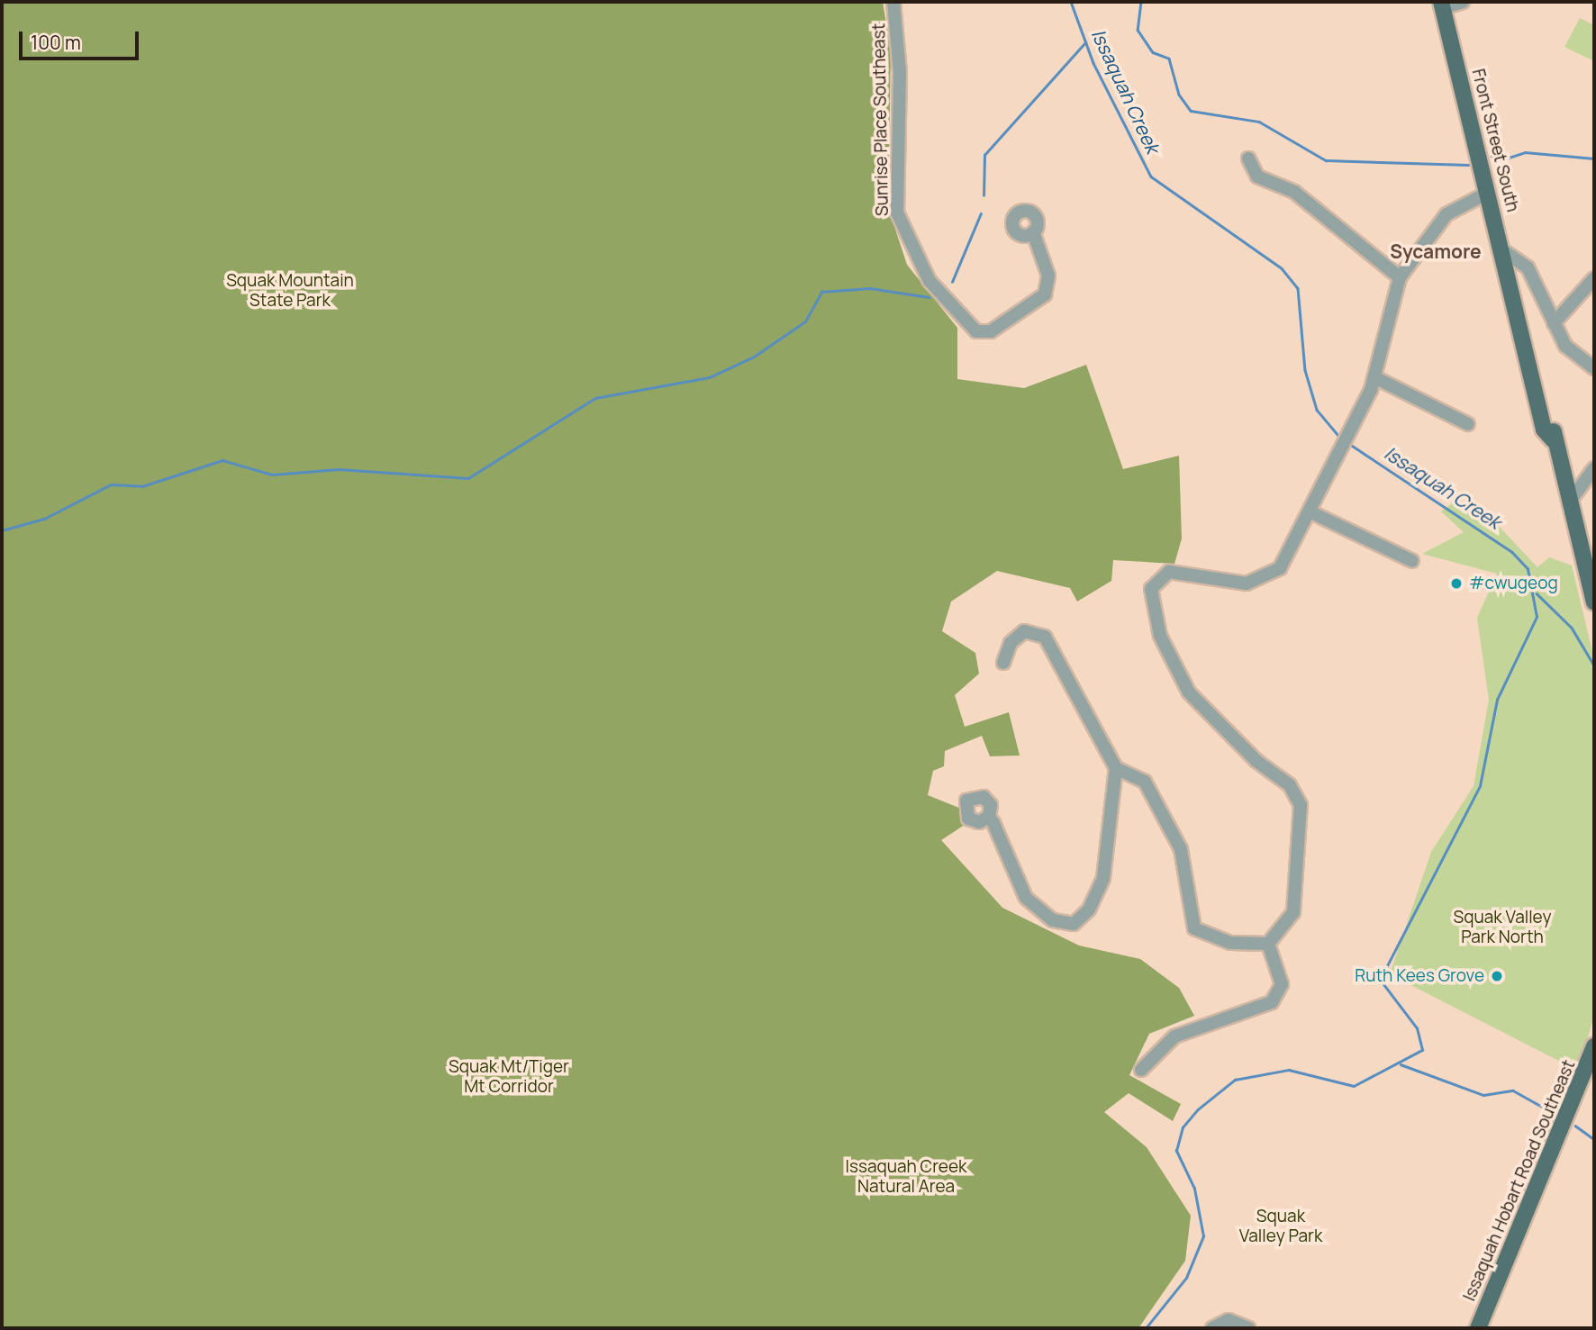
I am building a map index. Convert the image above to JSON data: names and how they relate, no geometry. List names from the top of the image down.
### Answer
{
  "streets": {
    "main road": ["Front Street South", "Issaquah Hobart Road Southeast"],
    "street": ["Sunrise Place Southeast"]
  },
  "districts": ["Sycamore"],
  "water": ["Issaquah Creek"],
  "parks": [
    "Squak Mountain State Park",
    "Squak Valley Park North",
    "Squak Mt/Tiger Mt Corridor",
    "Issaquah Creek Natural Area",
    "Squak Valley Park"
  ],
  "places": ["#cwugeog", "Ruth Kees Grove"],
  "scale_bar": "100 m"
}
